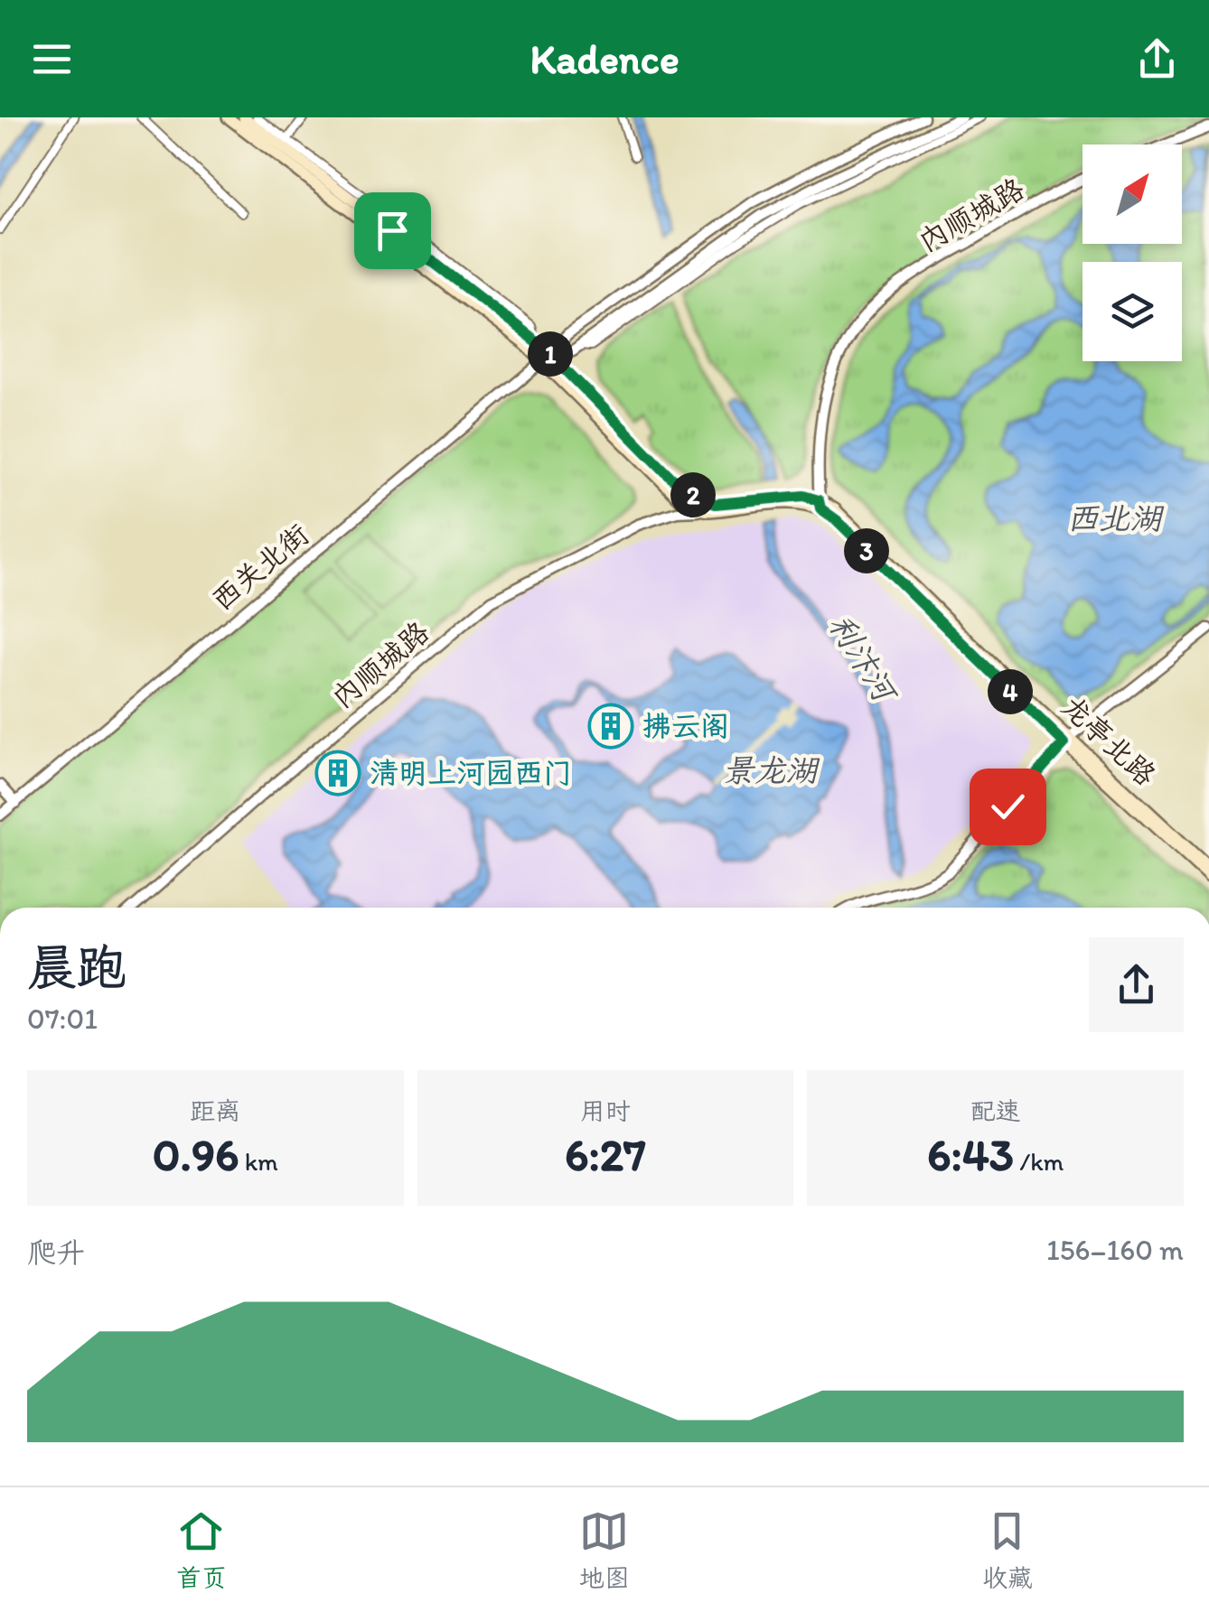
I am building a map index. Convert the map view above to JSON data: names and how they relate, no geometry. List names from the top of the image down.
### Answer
{
  "streets": {
    "main road": ["龙亭北路"],
    "street": ["内顺城路", "西关北街"]
  },
  "crossings": [
    ["内顺城路", "龙亭北路"]
  ],
  "water": ["西北湖", "利汴河", "景龙湖"],
  "places": {
    "building": ["拂云阁", "清明上河园西门"]
  },
  "north": "top right",
  "page": {
    "header": "Kadence",
    "pins": [
      "1",
      "2",
      "3",
      "4"
    ],
    "heading": ["晨跑", "07:01"],
    "stats": [
      ["距离", "0.96 km"],
      ["用时", "6:27"],
      ["配速", "6:43 /km"]
    ],
    "chart": ["爬升", "156–160 m"],
    "tabs": ["首页", "地图", "收藏"]
  }
}
